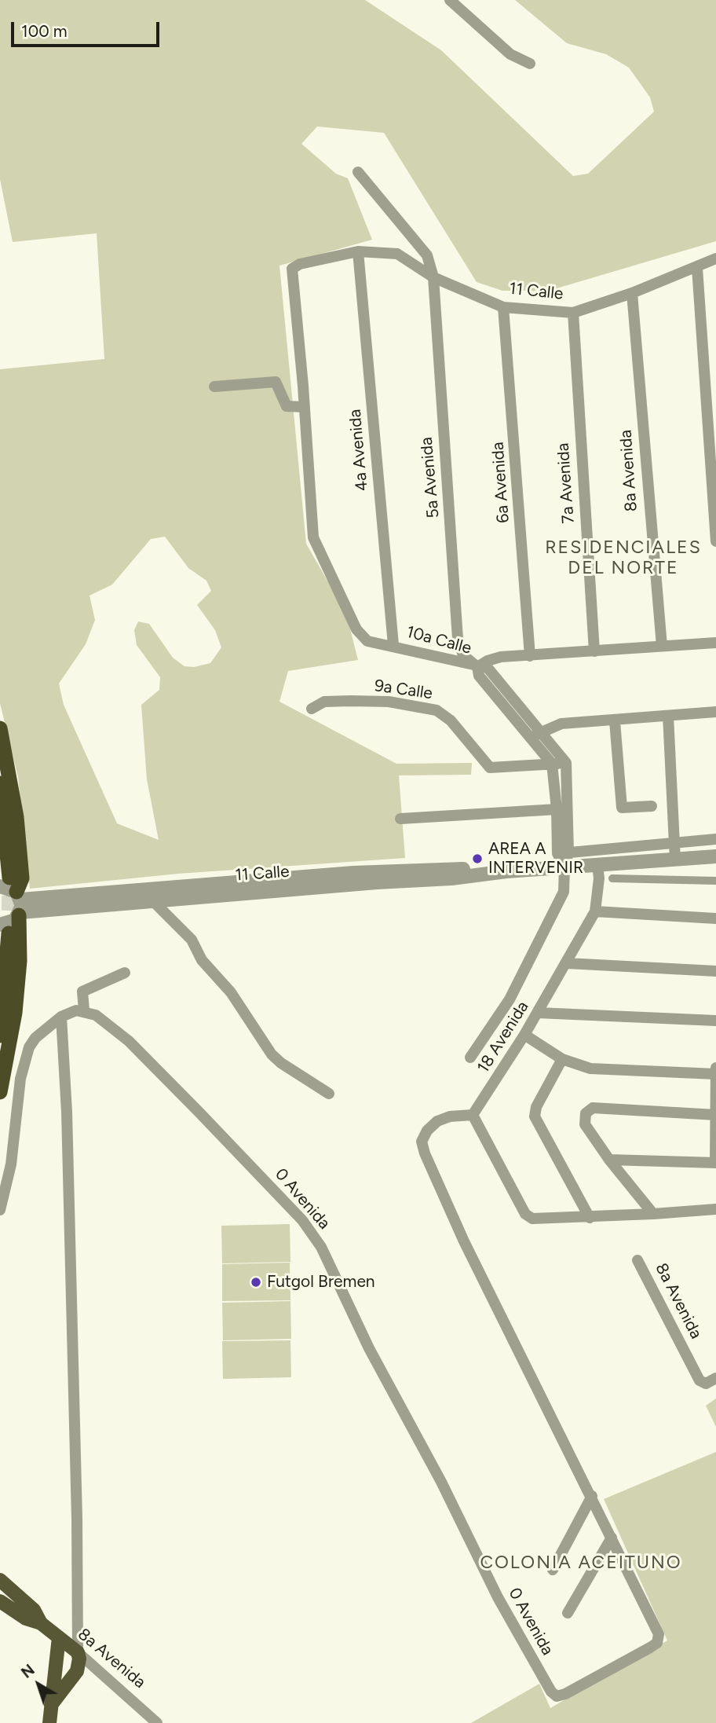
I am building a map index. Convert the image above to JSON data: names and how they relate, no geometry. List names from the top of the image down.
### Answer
{
  "streets": {
    "main road": ["8a Avenida"],
    "street": [
      "11 Calle",
      "4a Avenida",
      "5a Avenida",
      "6a Avenida",
      "7a Avenida",
      "10a Calle",
      "9a Calle",
      "18 Avenida",
      "0 Avenida"
    ]
  },
  "crossings": [
    ["11 Calle", "4a Avenida"],
    ["11 Calle", "8a Avenida"],
    ["11 Calle", "5a Avenida"],
    ["11 Calle", "6a Avenida"],
    ["11 Calle", "7a Avenida"],
    ["11 Calle", "10a Calle"],
    ["11 Calle", "18 Avenida"],
    ["4a Avenida", "10a Calle"],
    ["8a Avenida", "10a Calle"],
    ["5a Avenida", "10a Calle"],
    ["5a Avenida", "9a Calle"],
    ["6a Avenida", "10a Calle"],
    ["7a Avenida", "10a Calle"]
  ],
  "districts": ["RESIDENCIALES DEL NORTE", "COLONIA ACEITUNO"],
  "places": ["AREA A INTERVENIR", "Futgol Bremen"],
  "scale_bar": "100 m",
  "north": "top left"
}
